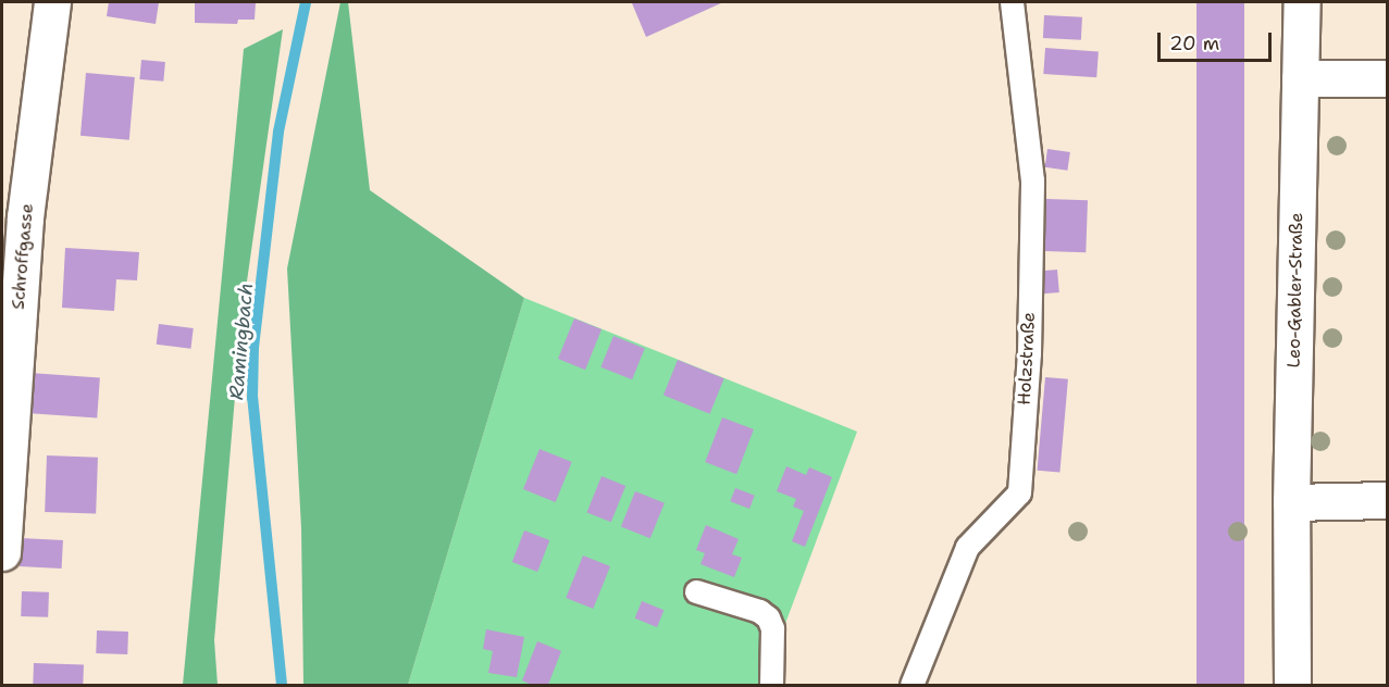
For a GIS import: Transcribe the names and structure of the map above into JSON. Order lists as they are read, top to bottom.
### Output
{
  "streets": {
    "street": ["Schroffgasse", "Leo-Gabler-Straße"],
    "lane": ["Holzstraße"]
  },
  "water": ["Ramingbach"],
  "scale_bar": "20 m"
}
